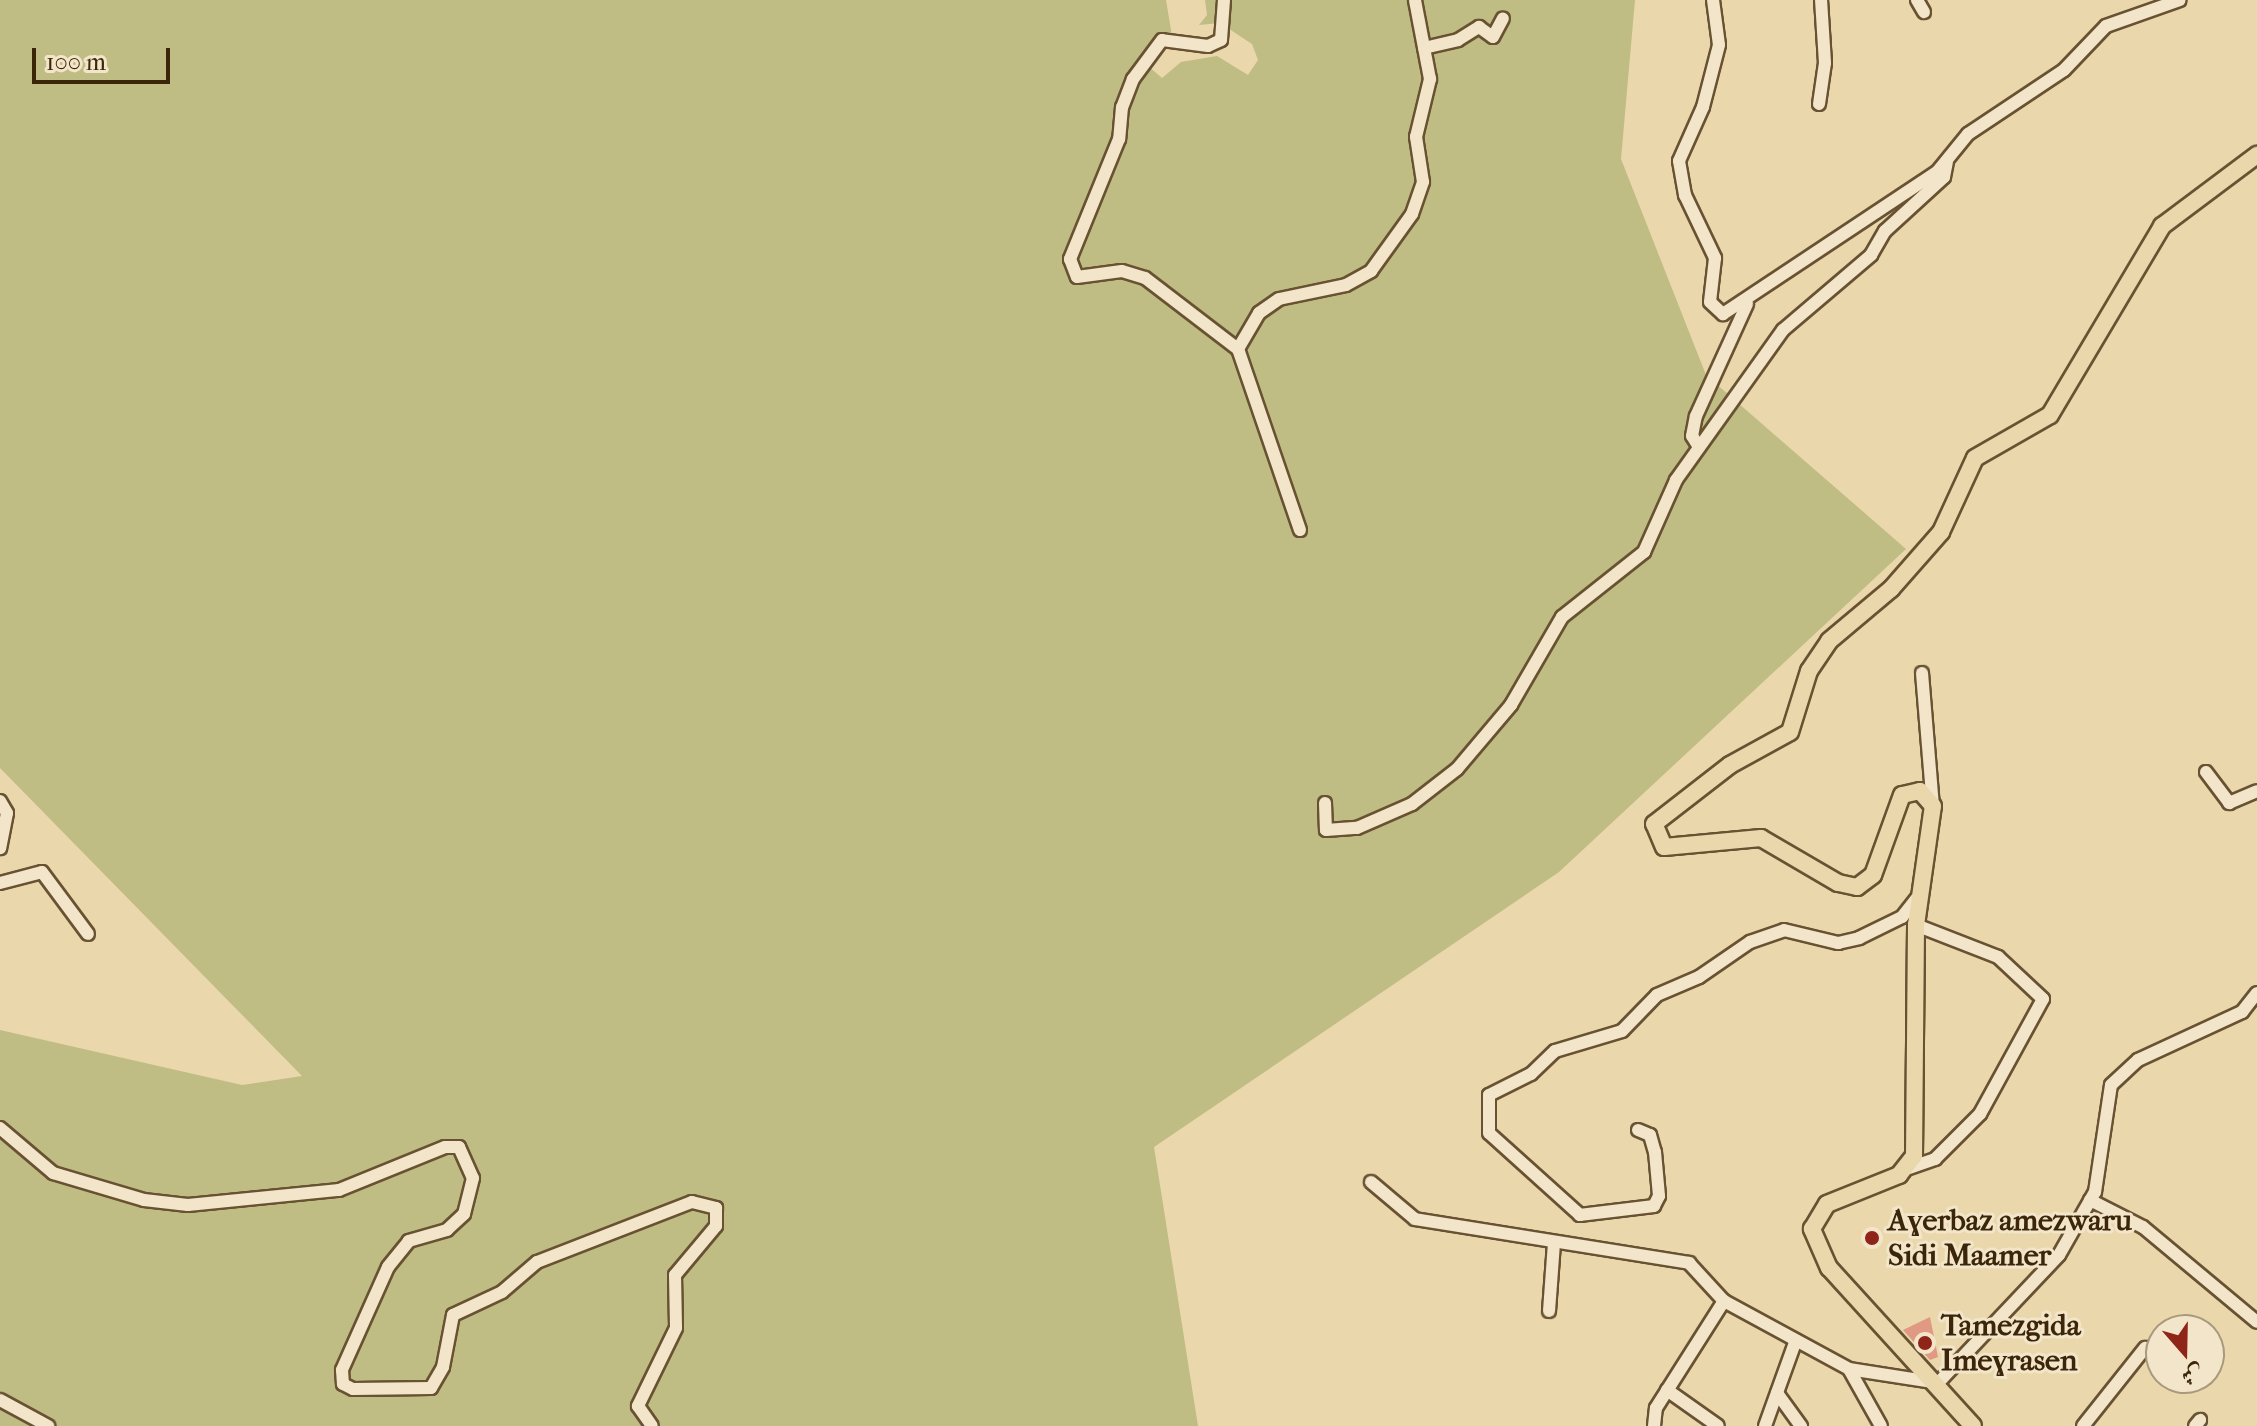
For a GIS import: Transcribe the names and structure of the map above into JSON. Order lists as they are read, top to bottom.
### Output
{
  "places": ["Aɣerbaz amezwaru Sidi Maamer", "Tamezgida Imeɣrasen"],
  "scale_bar": "100 m",
  "north": "bottom"
}
